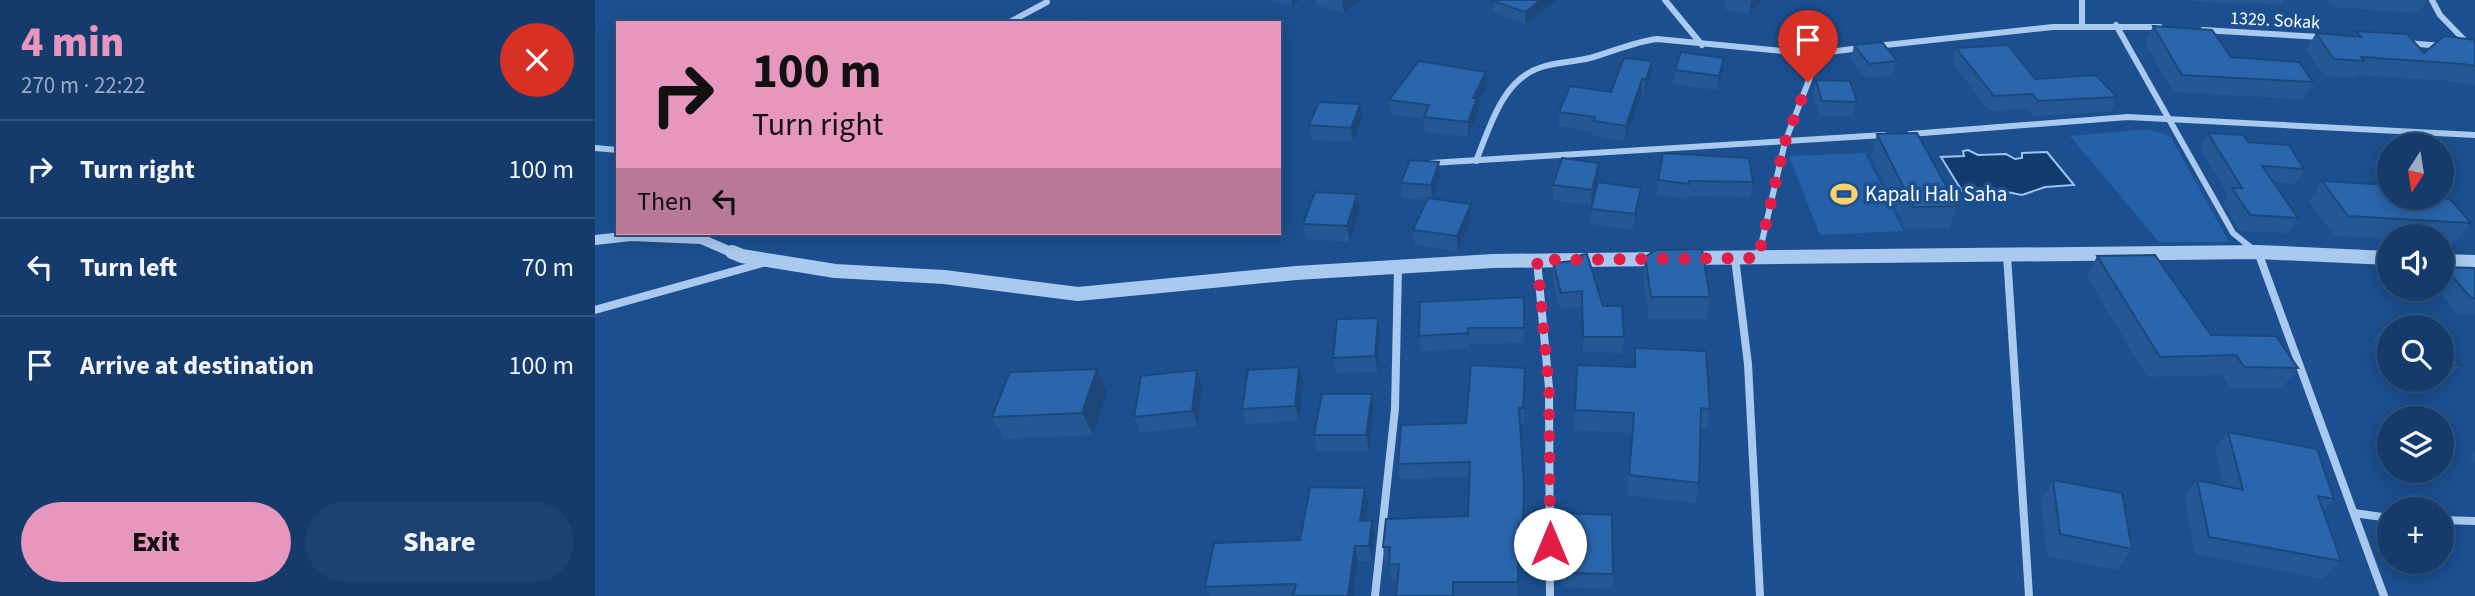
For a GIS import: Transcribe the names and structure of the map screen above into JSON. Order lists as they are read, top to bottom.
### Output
{
  "streets": {
    "street": ["1329. Sokak"]
  },
  "places": {
    "sports": ["Kapalı Halı Saha"]
  },
  "north": "bottom",
  "page": {
    "heading": ["4 min", "270 m · 22:22"],
    "turn": ["100 m", "Turn right"],
    "list": [
      {
        "name": "Turn right",
        "value": "100 m"
      },
      {
        "name": "Turn left",
        "value": "70 m"
      },
      {
        "name": "Arrive at destination",
        "value": "100 m"
      }
    ],
    "map_buttons": "+",
    "then": "Then",
    "buttons": ["Exit", "Share"]
  }
}
